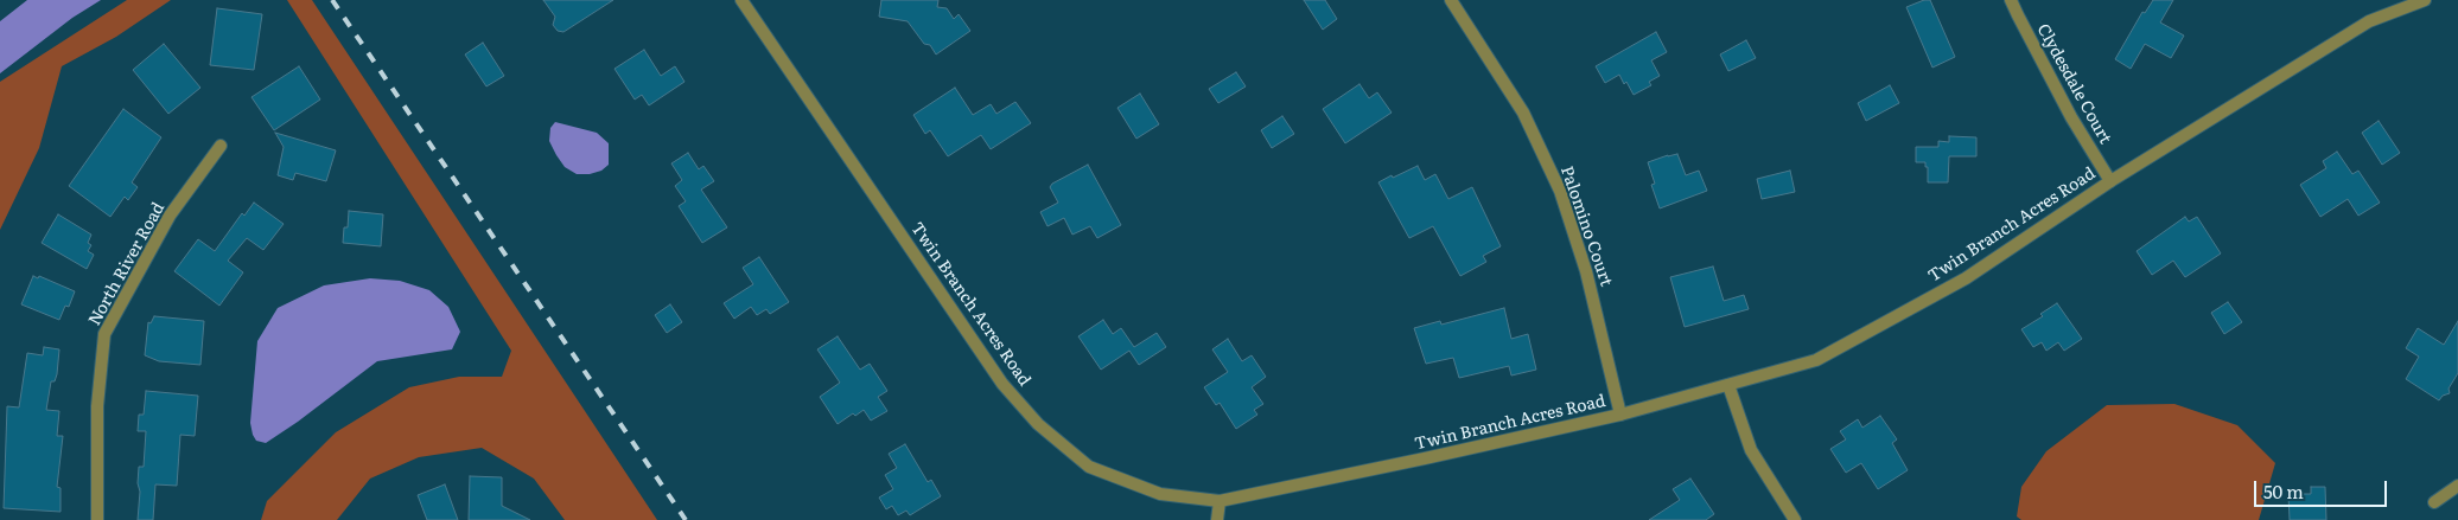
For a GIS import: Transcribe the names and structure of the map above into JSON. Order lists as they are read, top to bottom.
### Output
{
  "streets": {
    "street": [
      "Clydesdale Court",
      "Twin Branch Acres Road",
      "Palomino Court",
      "North River Road"
    ]
  },
  "crossings": [
    ["Clydesdale Court", "Twin Branch Acres Road"],
    ["Twin Branch Acres Road", "Palomino Court"]
  ],
  "scale_bar": "50 m"
}
